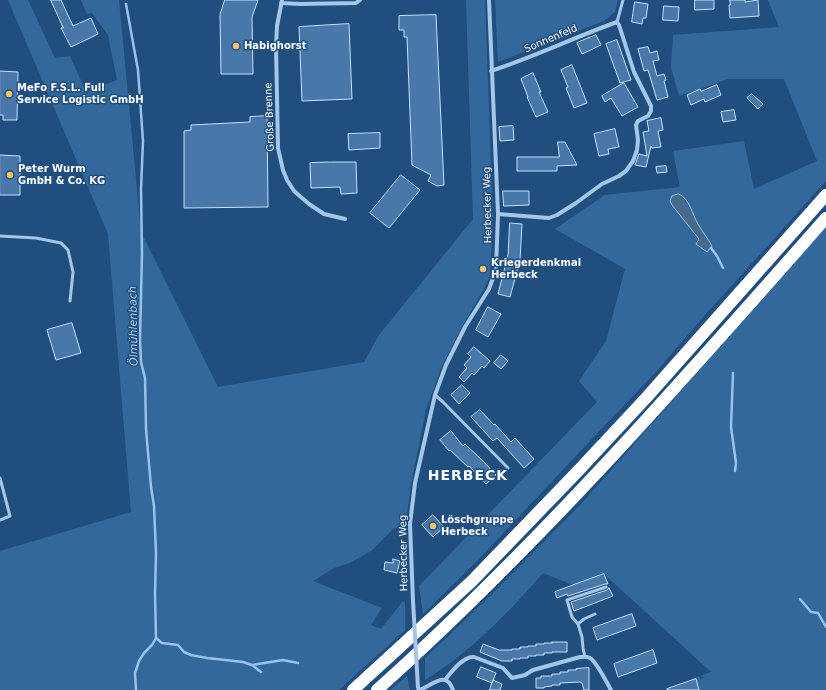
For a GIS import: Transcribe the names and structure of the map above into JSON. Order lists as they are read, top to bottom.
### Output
{
  "streets": {
    "street": ["Sonnenfeld", "Große Brenne", "Herbecker Weg"]
  },
  "crossings": [
    ["Sonnenfeld", "Herbecker Weg"]
  ],
  "districts": ["HERBECK"],
  "water": ["Ölmühlenbach"],
  "places": [
    "Habighorst",
    "MeFo F.S.L. Full Service Logistic GmbH",
    "Peter Wurm GmbH & Co. KG",
    "Kriegerdenkmal Herbeck",
    "Löschgruppe Herbeck"
  ]
}
